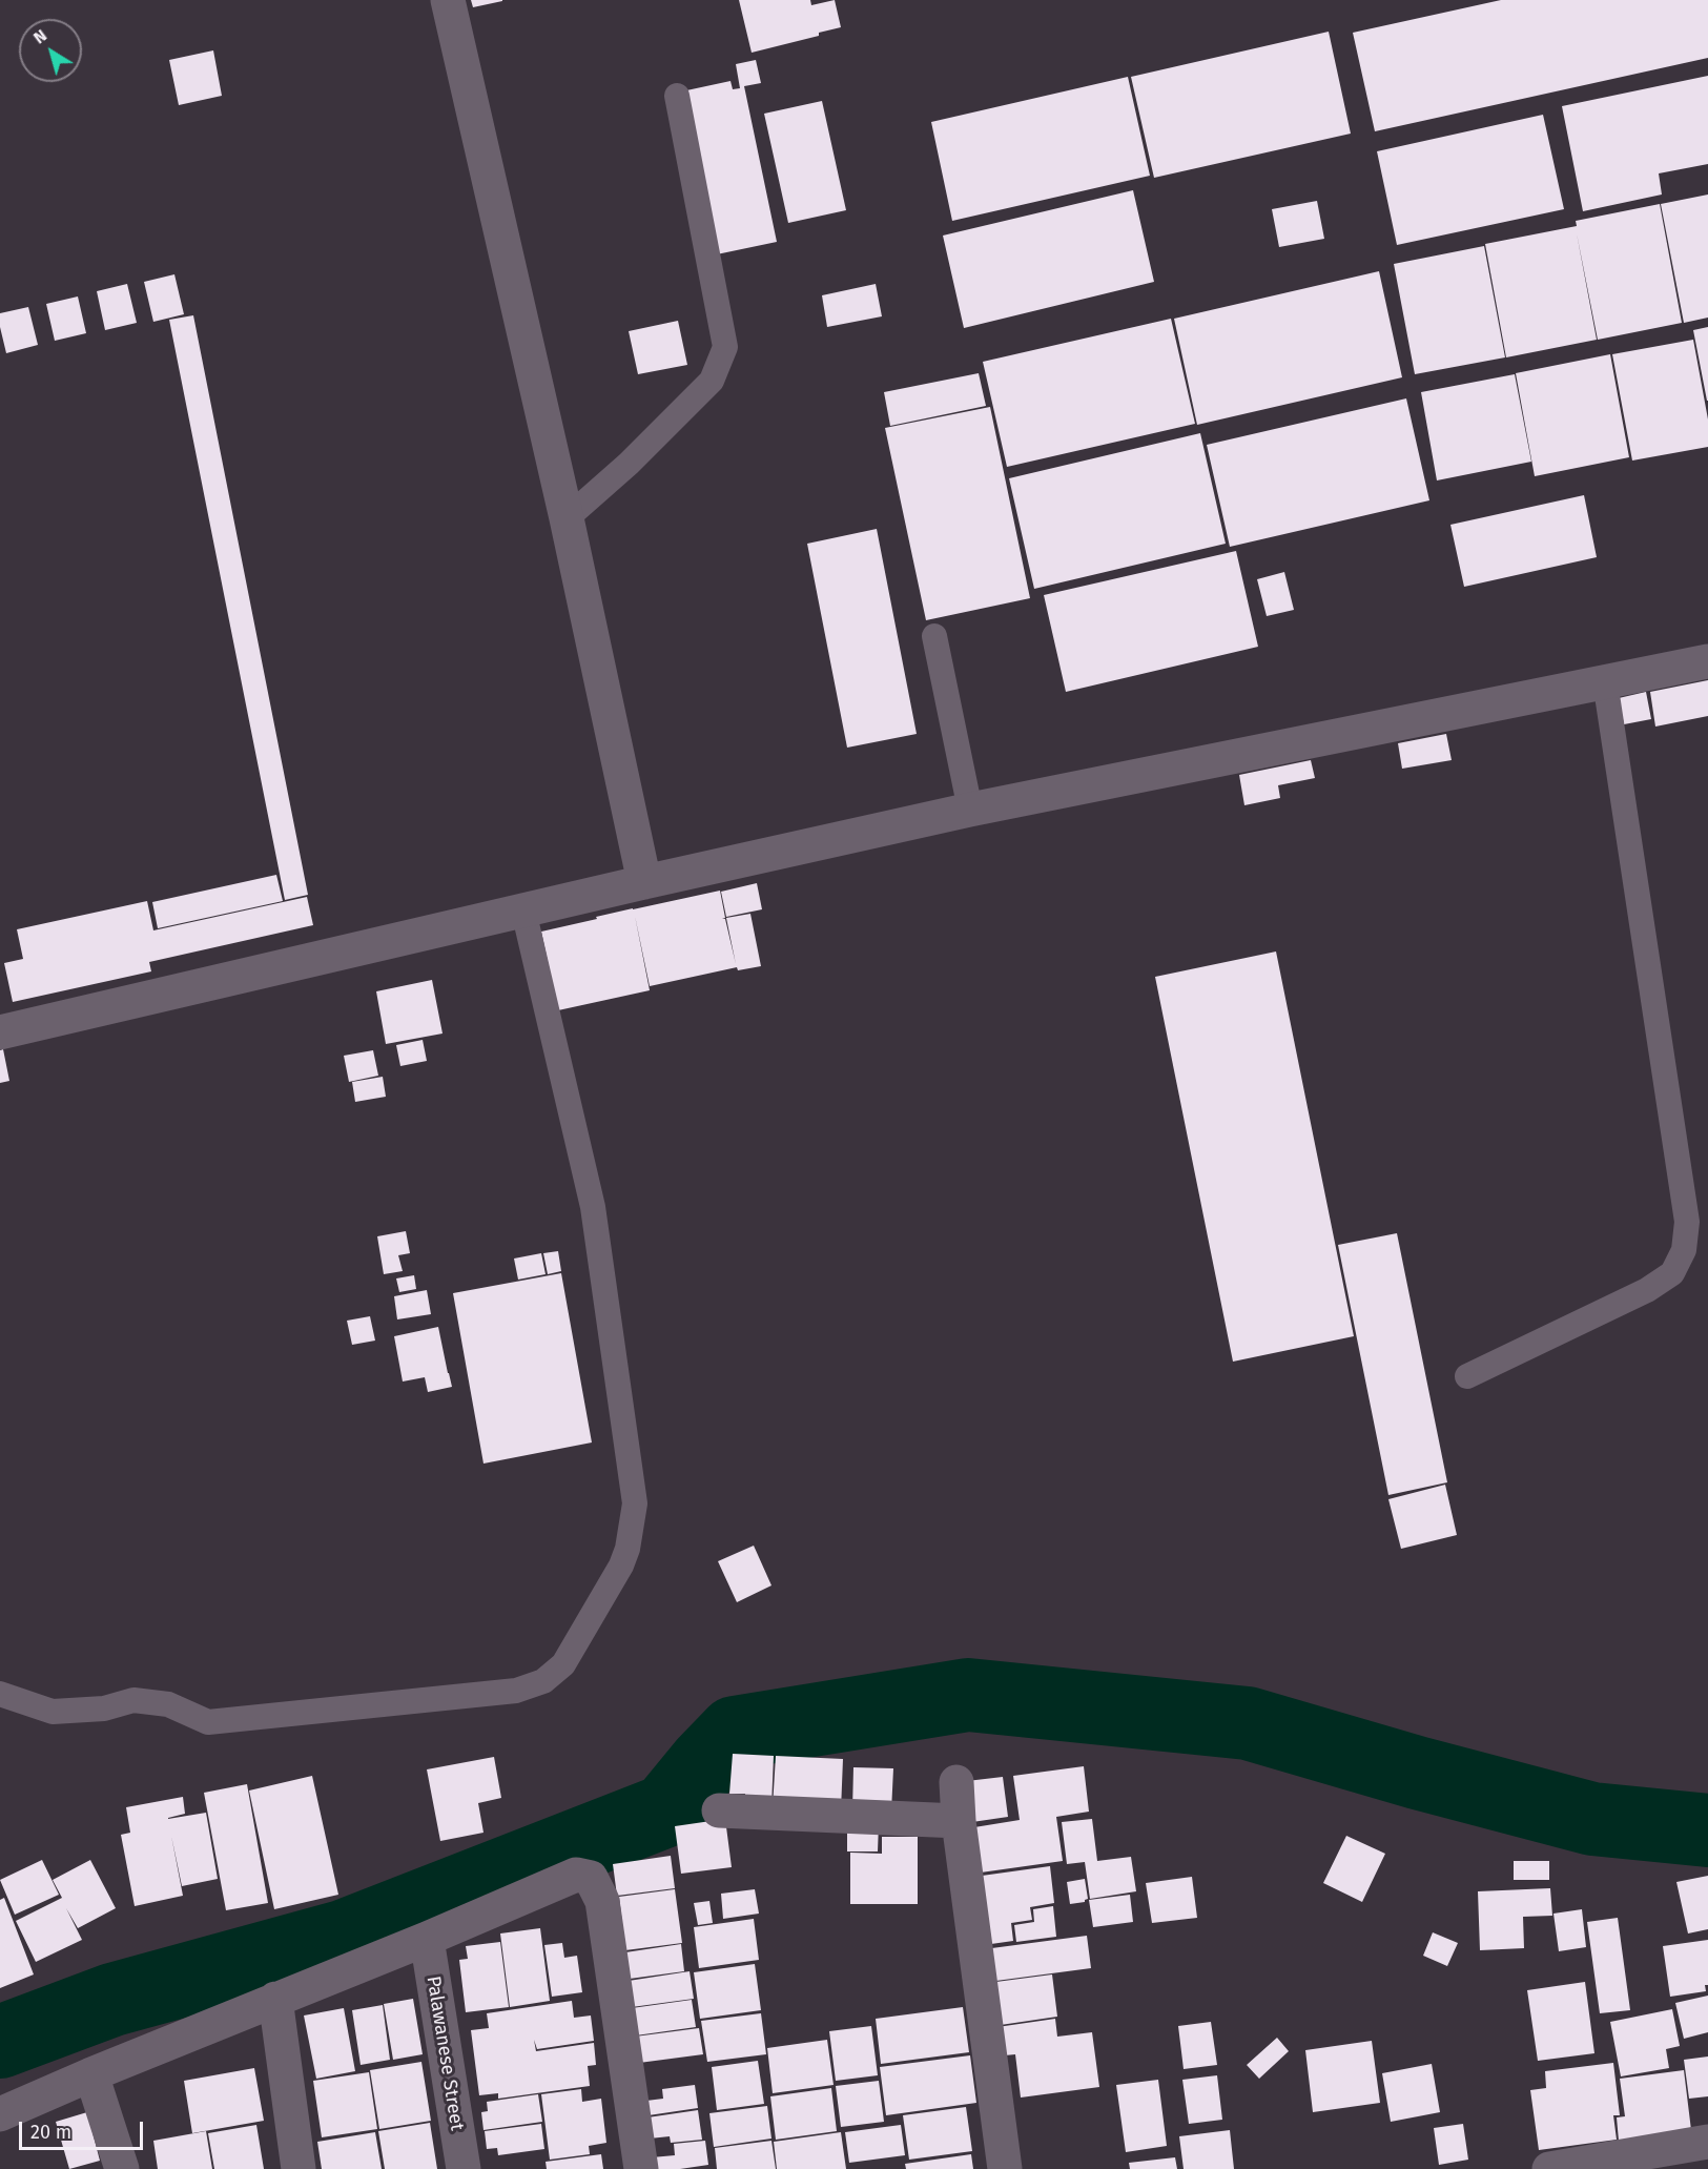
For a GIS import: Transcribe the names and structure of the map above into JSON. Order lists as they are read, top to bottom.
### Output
{
  "streets": {
    "street": ["Palawanese Street"]
  },
  "scale_bar": "20 m",
  "north": "top left"
}
